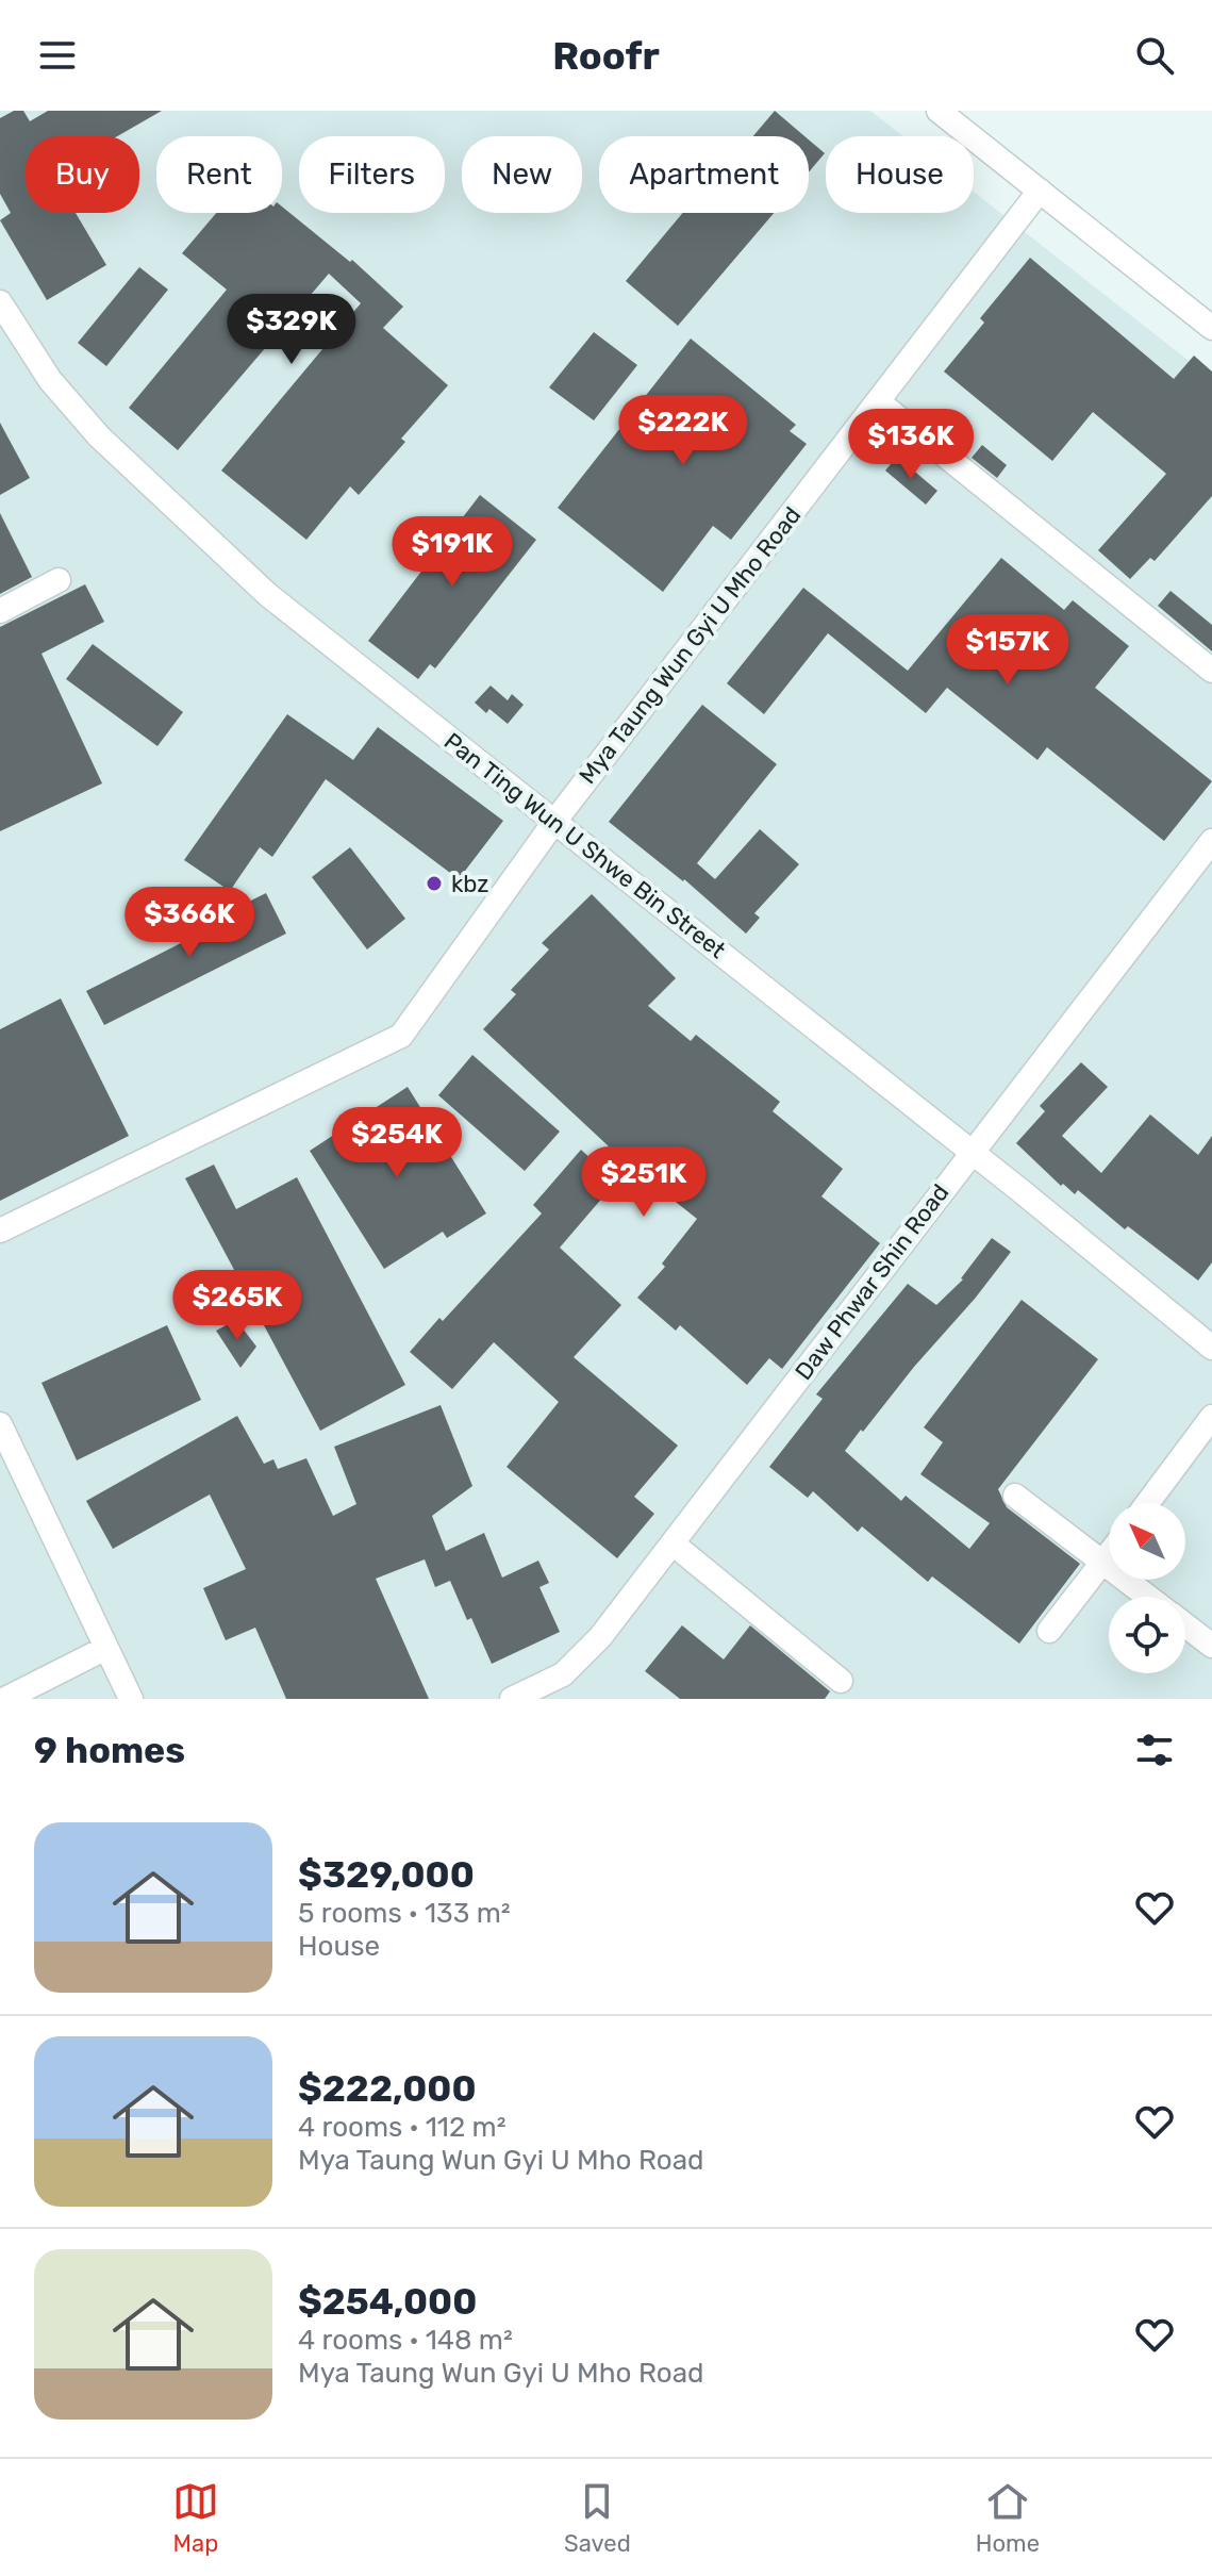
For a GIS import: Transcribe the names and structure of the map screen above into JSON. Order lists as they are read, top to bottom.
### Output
{
  "streets": {
    "street": ["Mya Taung Wun Gyi U Mho Road", "Pan Ting Wun U Shwe Bin Street", "Daw Phwar Shin Road"]
  },
  "crossings": [
    ["Mya Taung Wun Gyi U Mho Road", "Pan Ting Wun U Shwe Bin Street"],
    ["Pan Ting Wun U Shwe Bin Street", "Daw Phwar Shin Road"]
  ],
  "places": ["kbz"],
  "north": "top left",
  "page": {
    "header": "Roofr",
    "chip": [
      "Buy",
      "Rent",
      "Filters",
      "New",
      "Apartment",
      "House"
    ],
    "price": [
      "$329K",
      "$222K",
      "$136K",
      "$191K",
      "$157K",
      "$366K",
      "$254K",
      "$251K",
      "$265K"
    ],
    "heading": "9 homes",
    "list": [
      {
        "name": "$329,000",
        "note": "5 rooms · 133 m² · House"
      },
      {
        "name": "$222,000",
        "note": "4 rooms · 112 m² · Mya Taung Wun Gyi U Mho Road"
      },
      {
        "name": "$254,000",
        "note": "4 rooms · 148 m² · Mya Taung Wun Gyi U Mho Road"
      }
    ],
    "tabs": ["Map", "Saved", "Home"]
  }
}
